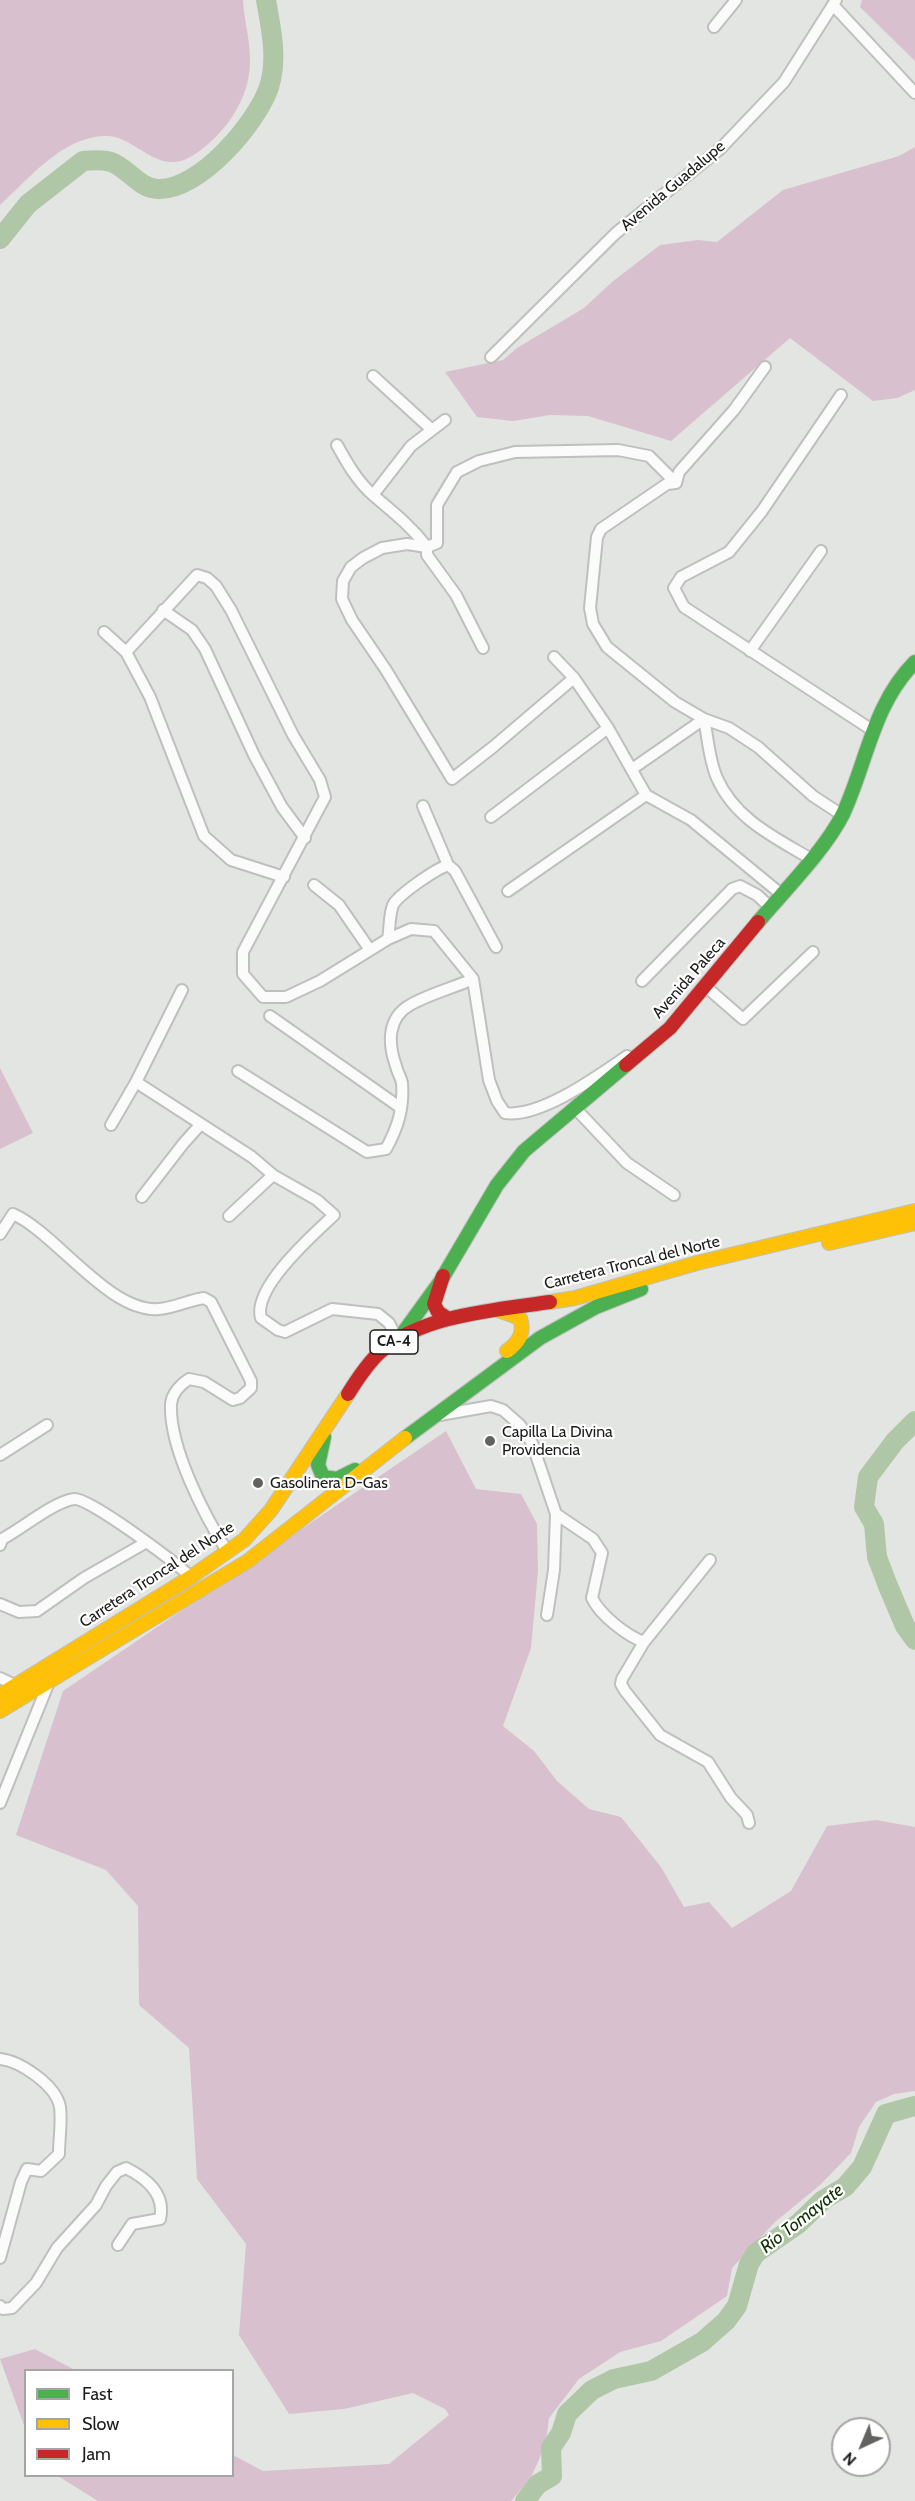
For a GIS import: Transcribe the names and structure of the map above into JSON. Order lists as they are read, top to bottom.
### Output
{
  "streets": {
    "main road": ["Avenida Paleca", "Carretera Troncal del Norte", "CA-4"],
    "street": ["Avenida Guadalupe"]
  },
  "crossings": [
    ["Avenida Paleca", "Carretera Troncal del Norte"]
  ],
  "water": ["Río Tomayate"],
  "places": ["Capilla La Divina Providencia", "Gasolinera D-Gas"],
  "legend": ["Fast", "Slow", "Jam"],
  "north": "bottom left"
}
